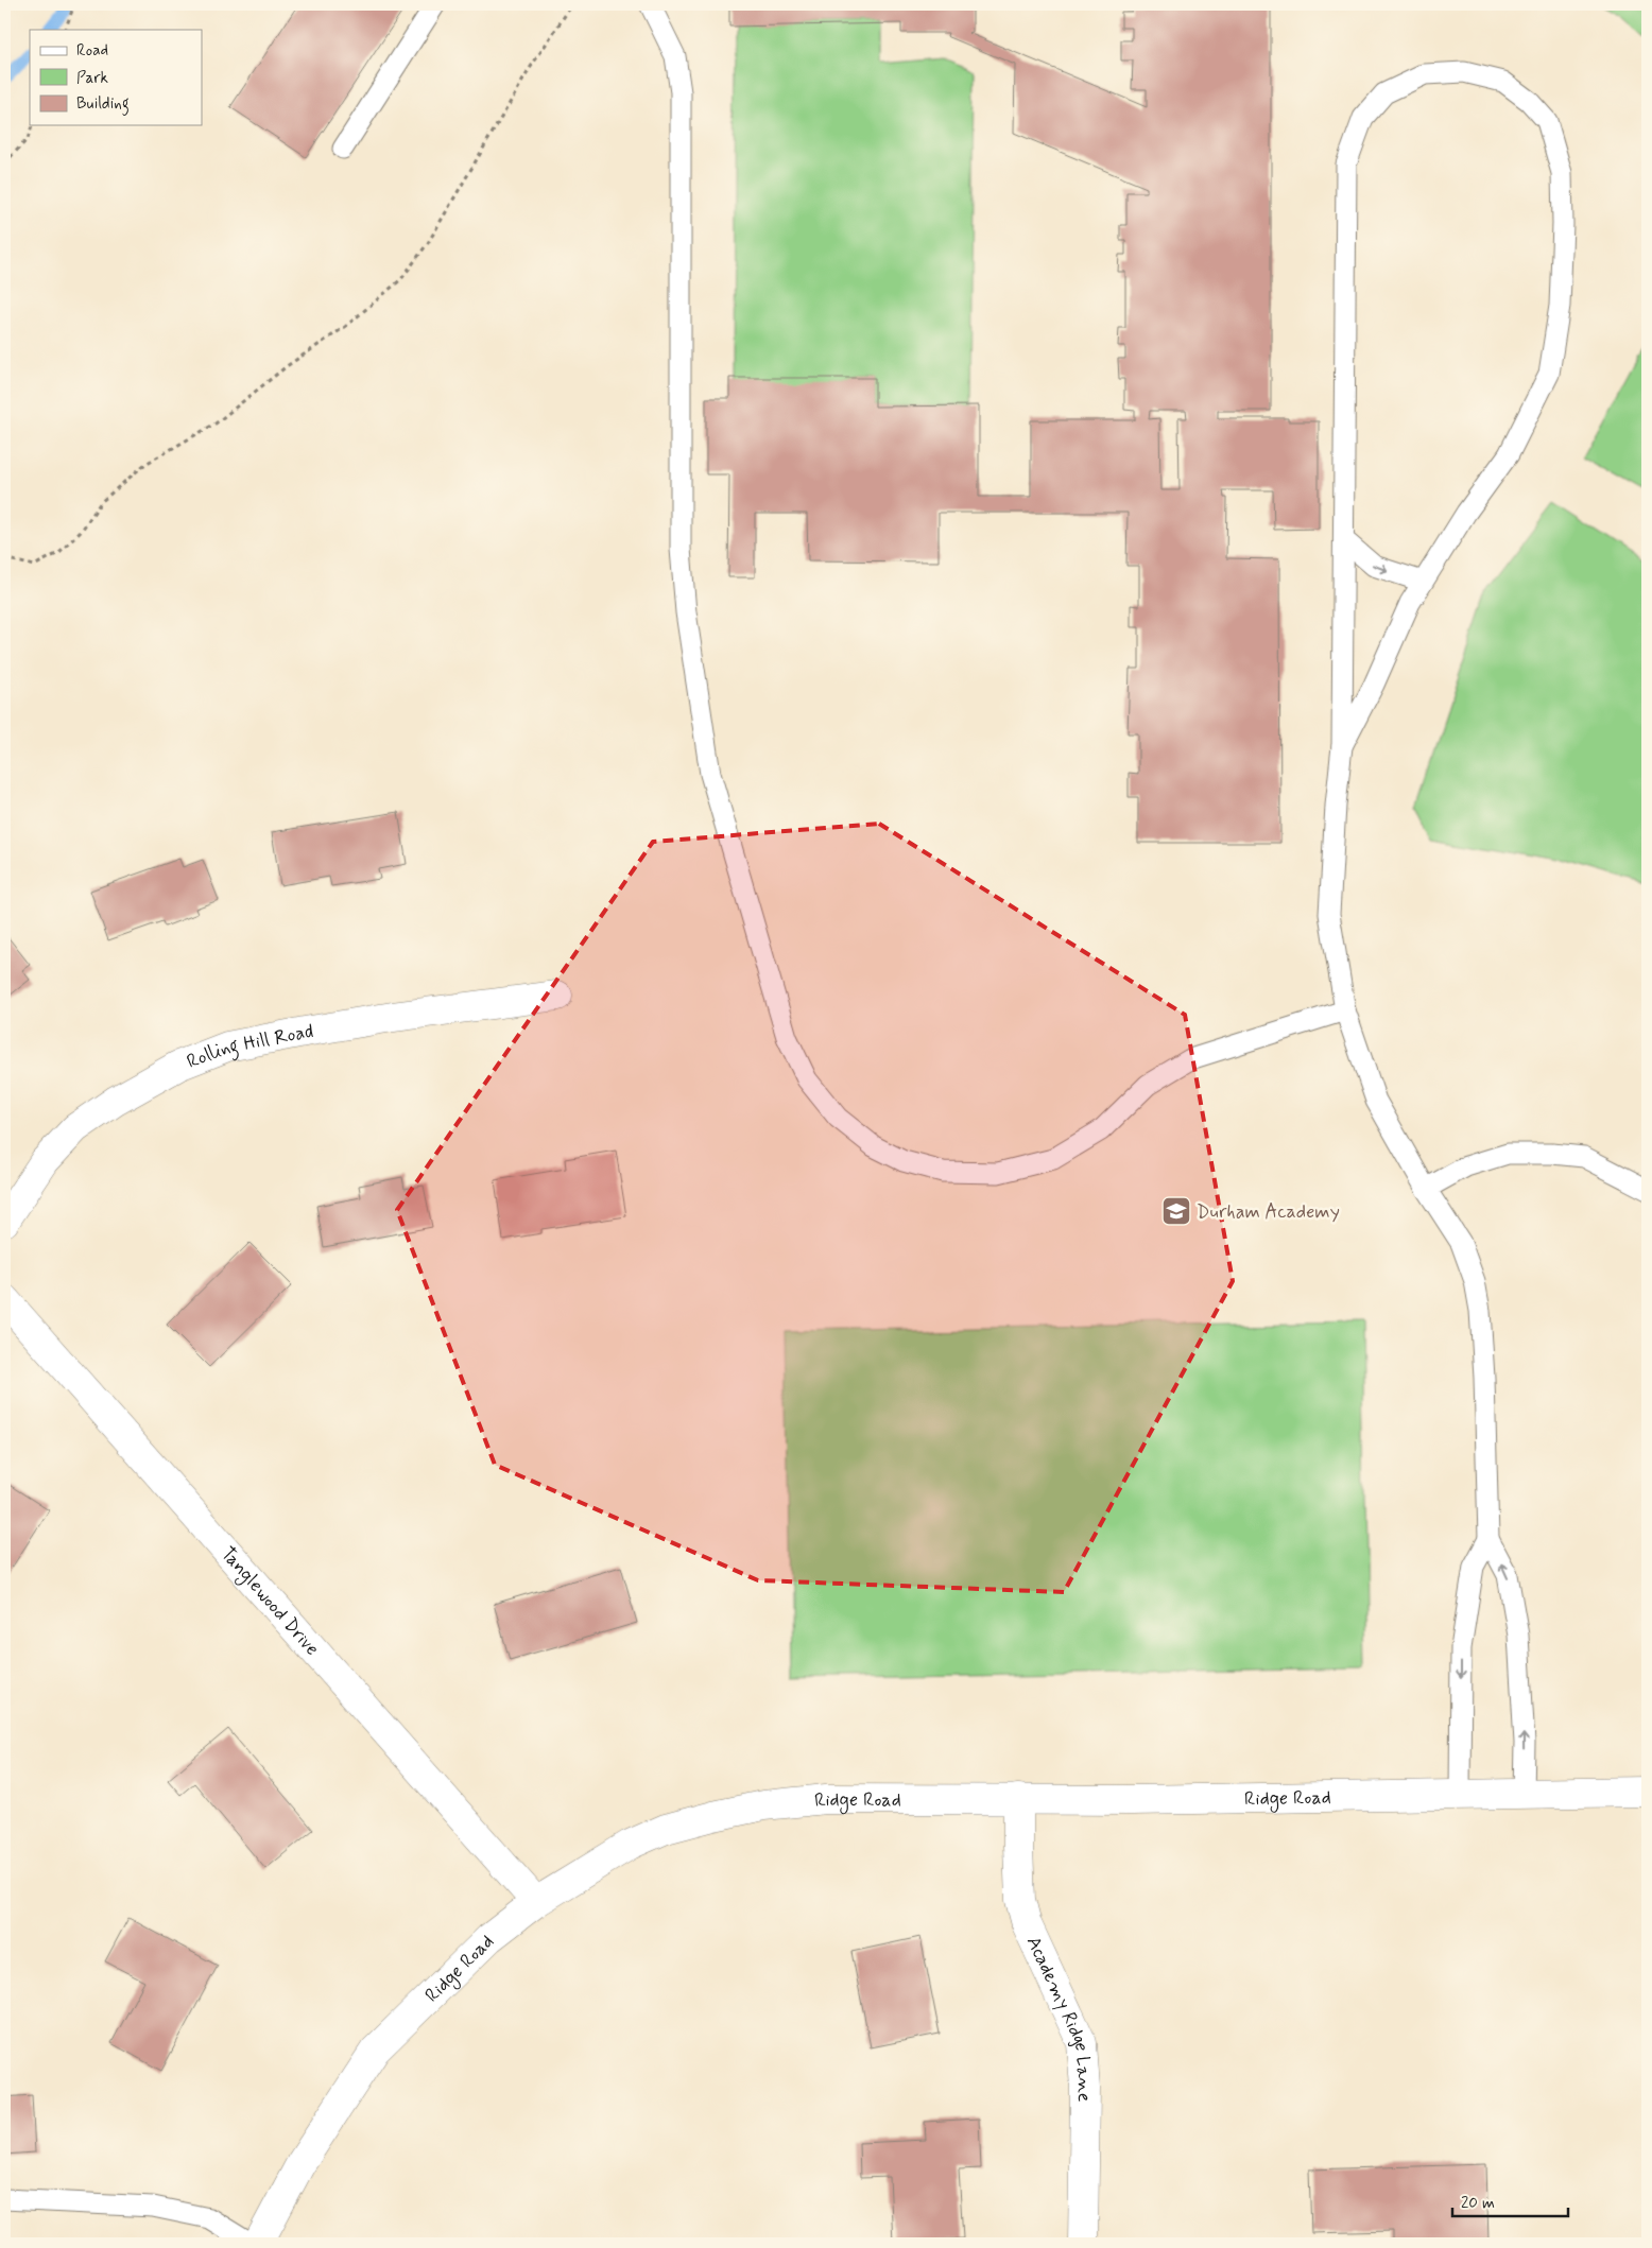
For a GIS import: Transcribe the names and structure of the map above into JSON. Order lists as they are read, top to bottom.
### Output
{
  "streets": {
    "street": [
      "Rolling Hill Road",
      "Tanglewood Drive",
      "Ridge Road",
      "Academy Ridge Lane"
    ]
  },
  "crossings": [
    ["Tanglewood Drive", "Ridge Road"],
    ["Ridge Road", "Academy Ridge Lane"]
  ],
  "places": {
    "school or university": ["Durham Academy"]
  },
  "legend": ["Road", "Park", "Building"],
  "scale_bar": "20 m"
}
